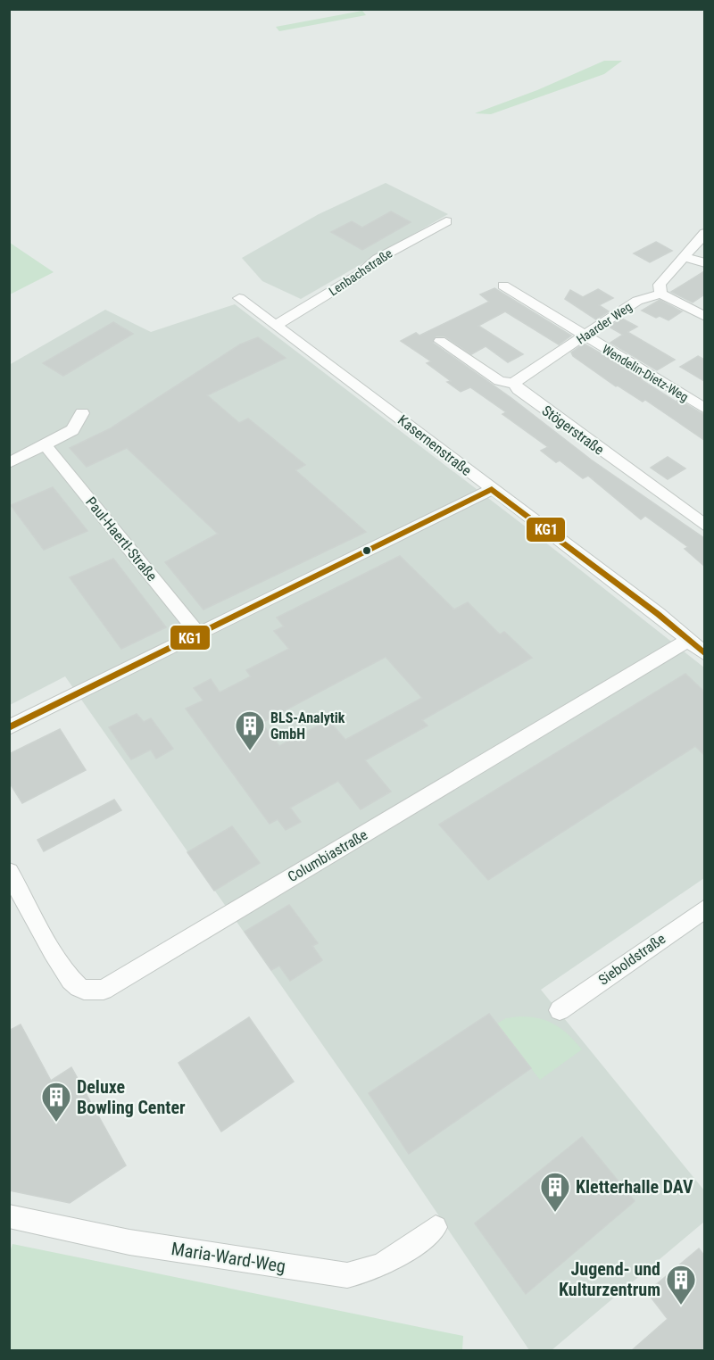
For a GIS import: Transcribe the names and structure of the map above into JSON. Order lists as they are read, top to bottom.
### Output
{
  "streets": {
    "street": [
      "Lenbachstraße",
      "Haarder Weg",
      "Wendelin-Dietz-Weg",
      "Stögerstraße",
      "Kasernenstraße",
      "Paul-Haertl-Straße",
      "Columbiastraße",
      "Sieboldstraße",
      "Maria-Ward-Weg"
    ]
  },
  "crossings": [
    ["Lenbachstraße", "Kasernenstraße"],
    ["Haarder Weg", "Wendelin-Dietz-Weg"],
    ["Haarder Weg", "Stögerstraße"],
    ["Kasernenstraße", "Columbiastraße"]
  ],
  "places": {
    "building": [
      "BLS-Analytik GmbH",
      "Deluxe Bowling Center",
      "Kletterhalle DAV",
      "Jugend- und Kulturzentrum"
    ]
  },
  "lines": ["transit line KG1"]
}
